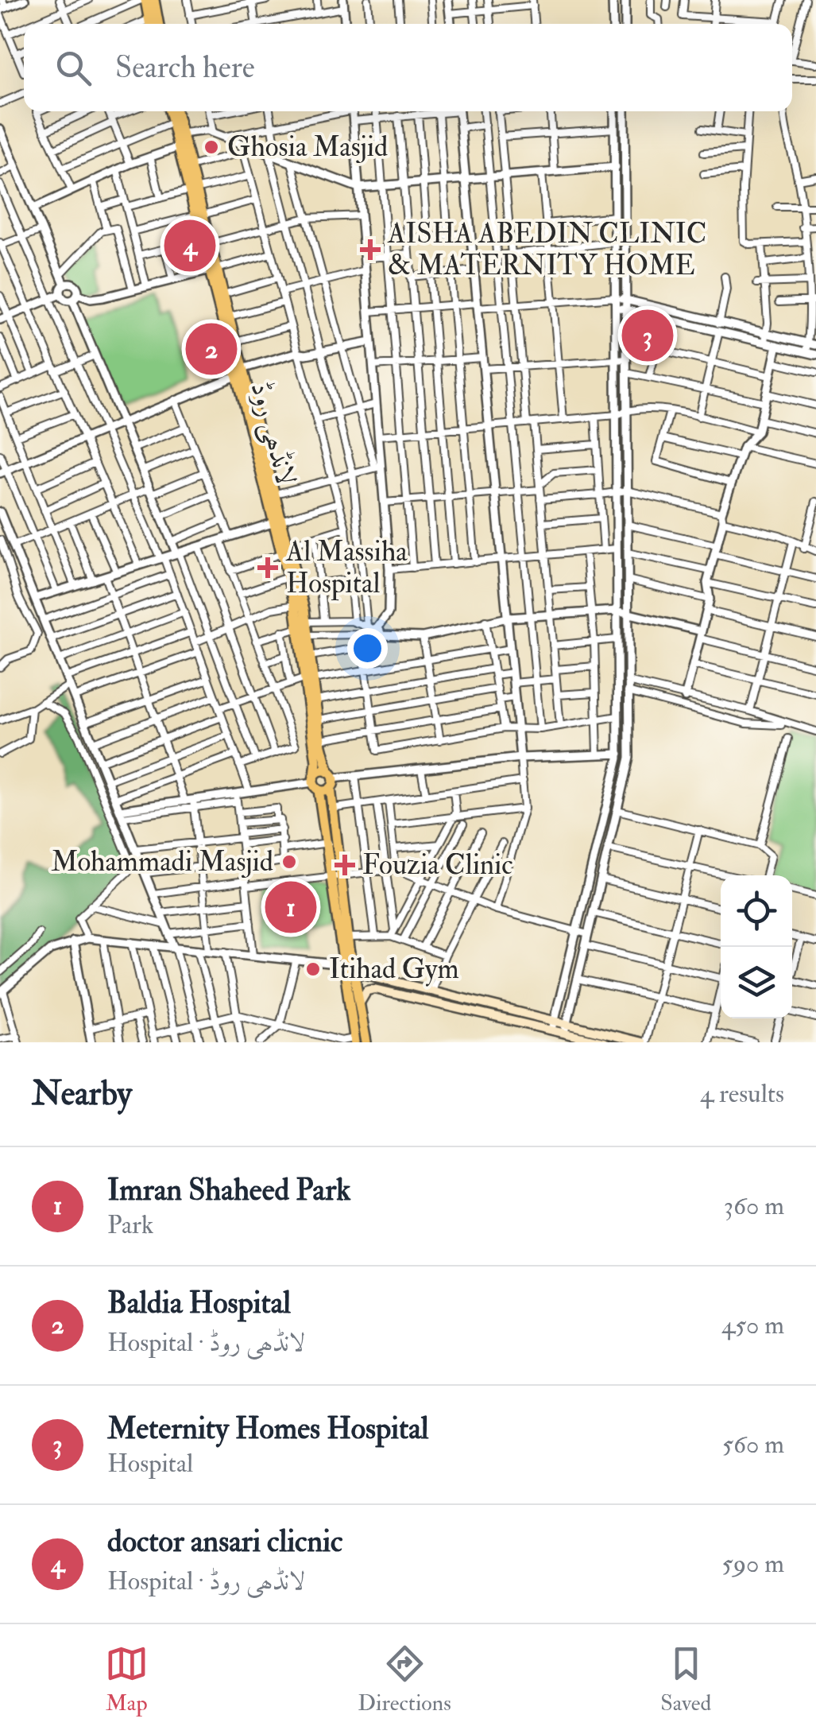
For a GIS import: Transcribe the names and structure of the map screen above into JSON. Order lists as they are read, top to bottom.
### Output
{
  "streets": {
    "main road": ["لانڈھی روڈ"]
  },
  "places": {
    "other": ["Ghosia Masjid", "Mohammadi Masjid", "Itihad Gym"],
    "health": ["AISHA ABEDIN CLINIC & MATERNITY HOME", "Al Massiha Hospital", "Fouzia Clinic"]
  },
  "page": {
    "search": "Search here",
    "pins": [
      "4",
      "3",
      "2",
      "1"
    ],
    "heading": ["Nearby", "4 results"],
    "list": [
      {
        "mark": "1",
        "name": "Imran Shaheed Park",
        "note": "Park",
        "value": "360 m"
      },
      {
        "mark": "2",
        "name": "Baldia Hospital",
        "note": "Hospital · لانڈھی روڈ",
        "value": "450 m"
      },
      {
        "mark": "3",
        "name": "Meternity Homes Hospital",
        "note": "Hospital",
        "value": "560 m"
      },
      {
        "mark": "4",
        "name": "doctor ansari clicnic",
        "note": "Hospital · لانڈھی روڈ",
        "value": "590 m"
      }
    ],
    "nav": ["Map", "Directions", "Saved"]
  }
}
